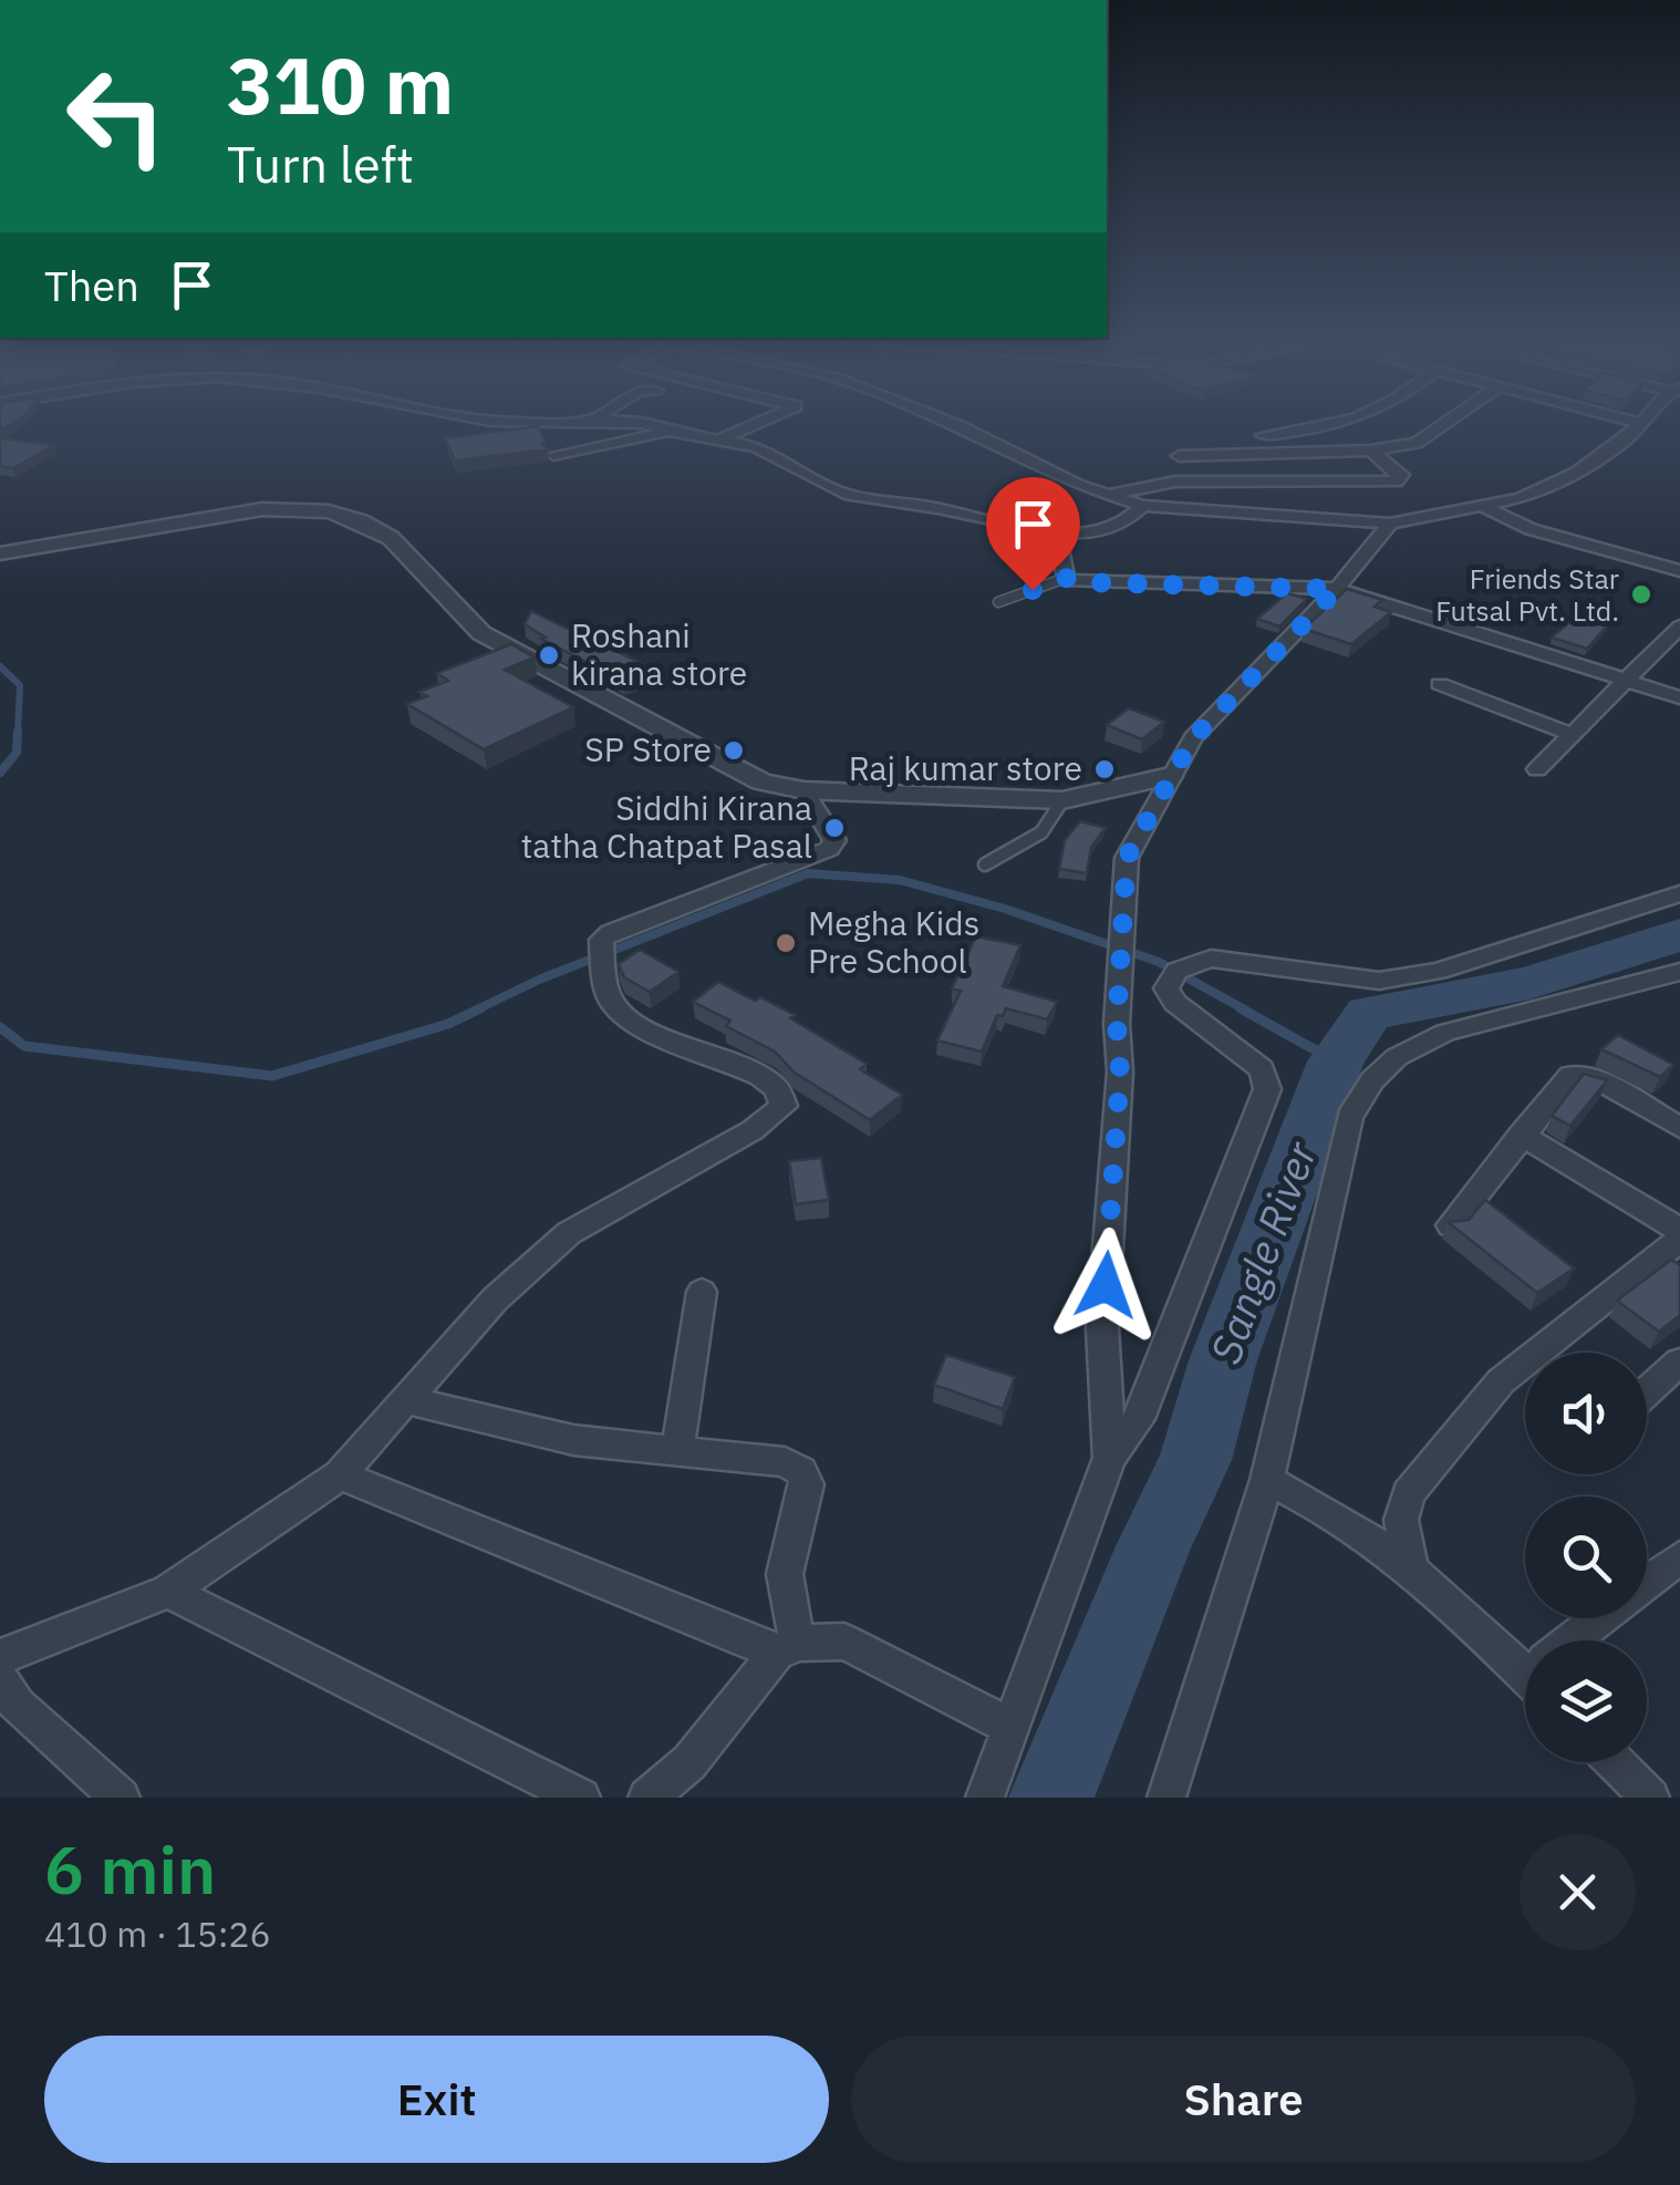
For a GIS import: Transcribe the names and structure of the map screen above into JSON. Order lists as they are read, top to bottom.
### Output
{
  "water": ["Sangle River"],
  "places": [
    "Friends Star Futsal Pvt. Ltd.",
    "Roshani kirana store",
    "SP Store",
    "Raj kumar store",
    "Siddhi Kirana tatha Chatpat Pasal",
    "Megha Kids Pre School"
  ],
  "page": {
    "turn": ["310 m", "Turn left"],
    "then": "Then",
    "heading": ["6 min", "410 m · 15:26"],
    "buttons": ["Exit", "Share"]
  }
}
